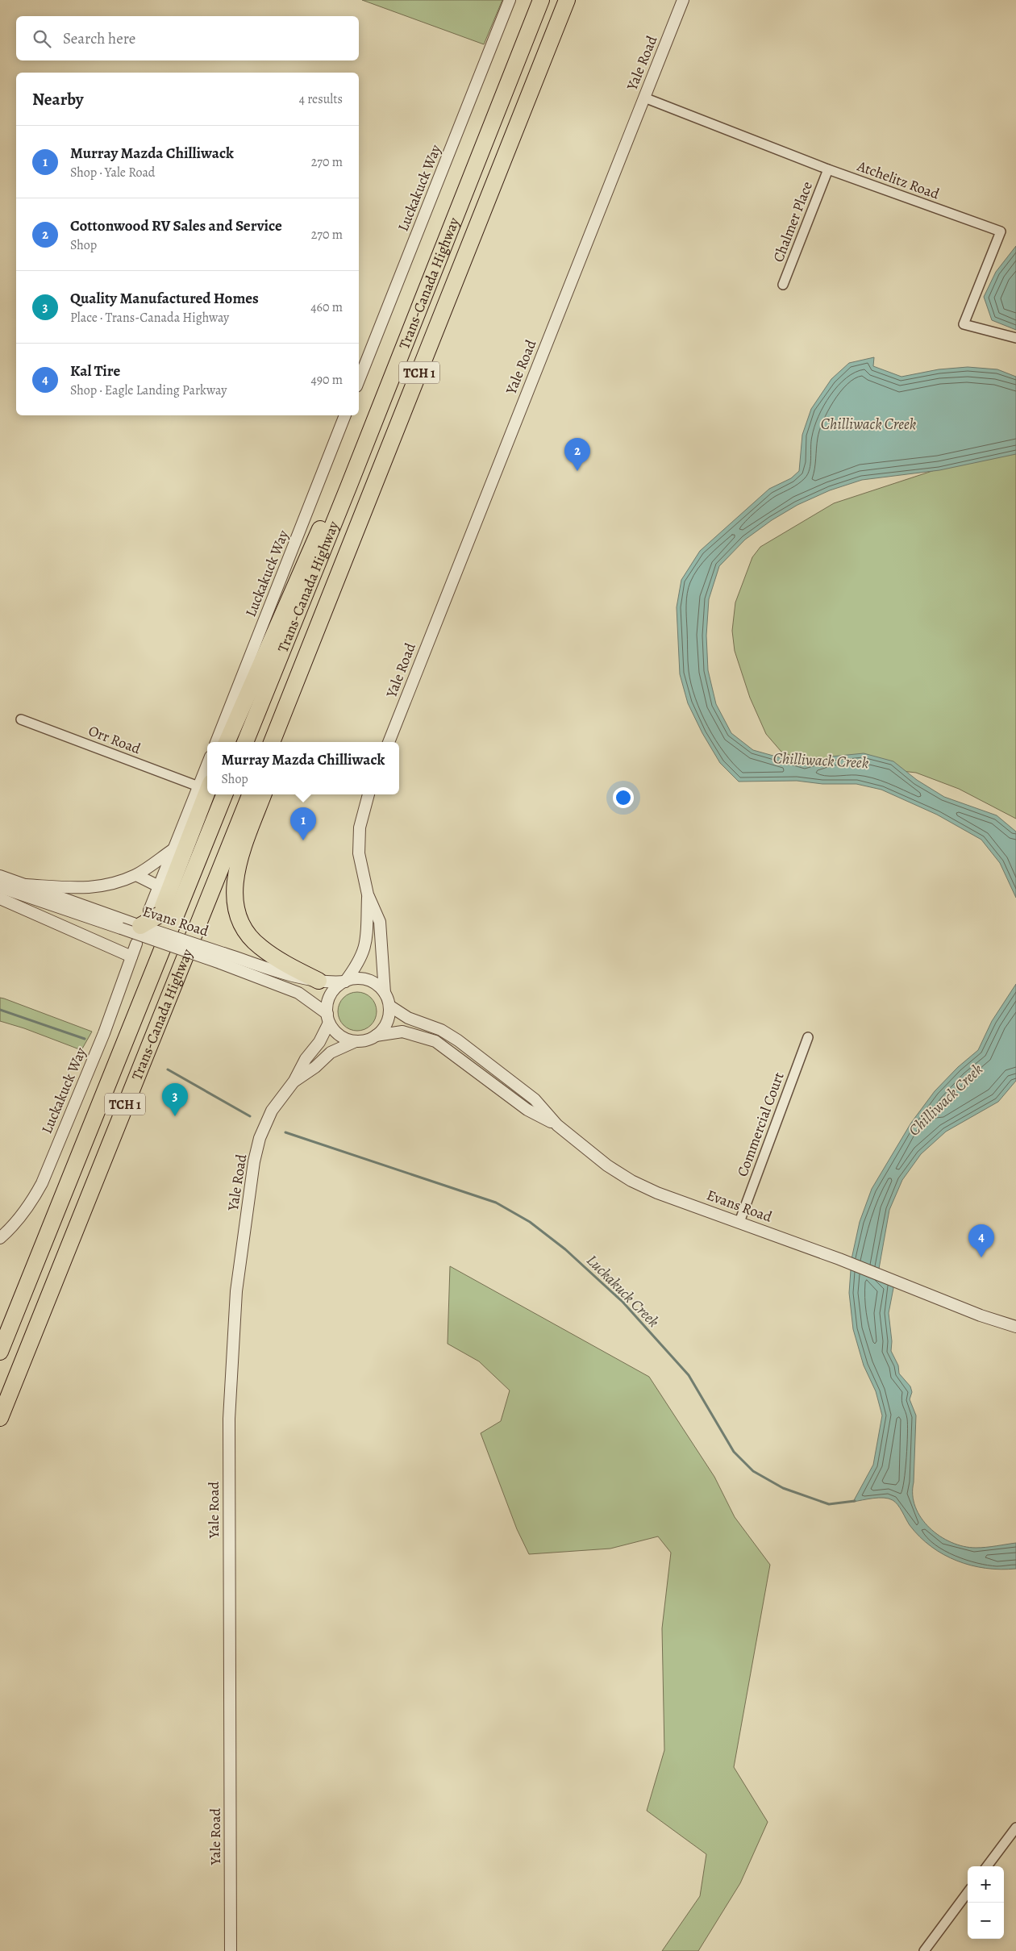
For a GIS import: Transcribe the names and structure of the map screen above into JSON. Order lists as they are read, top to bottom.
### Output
{
  "streets": {
    "highway": ["Trans-Canada Highway", "TCH 1"],
    "street": [
      "Yale Road",
      "Atchelitz Road",
      "Luckakuck Way",
      "Chalmer Place",
      "Orr Road",
      "Evans Road",
      "Commercial Court"
    ]
  },
  "crossings": [
    ["Yale Road", "Atchelitz Road"],
    ["Yale Road", "Evans Road"],
    ["Atchelitz Road", "Chalmer Place"],
    ["Evans Road", "Commercial Court"]
  ],
  "water": ["Chilliwack Creek", "Luckakuck Creek"],
  "page": {
    "search": "Search here",
    "heading": ["Nearby", "4 results"],
    "list": [
      {
        "mark": "1",
        "name": "Murray Mazda Chilliwack",
        "note": "Shop · Yale Road",
        "value": "270 m"
      },
      {
        "mark": "2",
        "name": "Cottonwood RV Sales and Service",
        "note": "Shop",
        "value": "270 m"
      },
      {
        "mark": "3",
        "name": "Quality Manufactured Homes",
        "note": "Place · Trans-Canada Highway",
        "value": "460 m"
      },
      {
        "mark": "4",
        "name": "Kal Tire",
        "note": "Shop · Eagle Landing Parkway",
        "value": "490 m"
      }
    ],
    "pins": [
      "2",
      "1",
      "3",
      "4"
    ],
    "popup": ["Murray Mazda Chilliwack", "Shop"],
    "map_buttons": ["+", "−"]
  }
}
